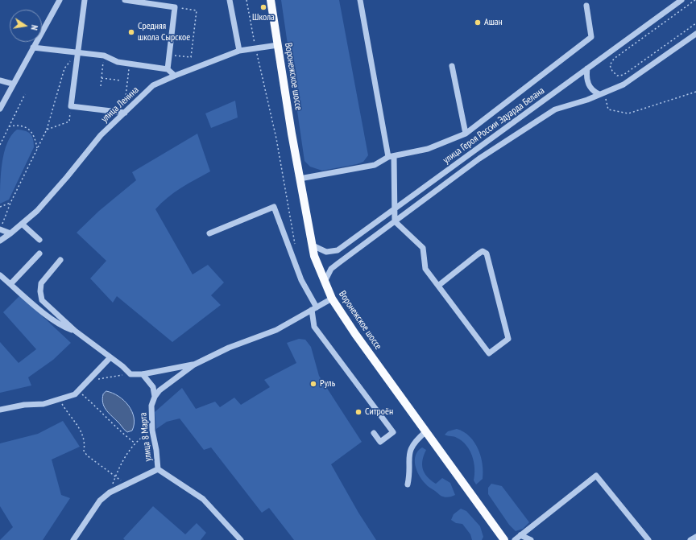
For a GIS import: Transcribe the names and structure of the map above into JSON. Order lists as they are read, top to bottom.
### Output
{
  "streets": {
    "main road": ["Воронежское шоссе"],
    "street": ["улица Ленина", "улица Героя России Эдуарда Белана", "улица 8 Марта"]
  },
  "crossings": [
    ["Воронежское шоссе", "улица Ленина"],
    ["Воронежское шоссе", "улица Героя России Эдуарда Белана"]
  ],
  "places": [
    "Школа",
    "Ашан",
    "Средняя школа Сырское",
    "Руль",
    "Ситроён"
  ],
  "north": "right"
}
